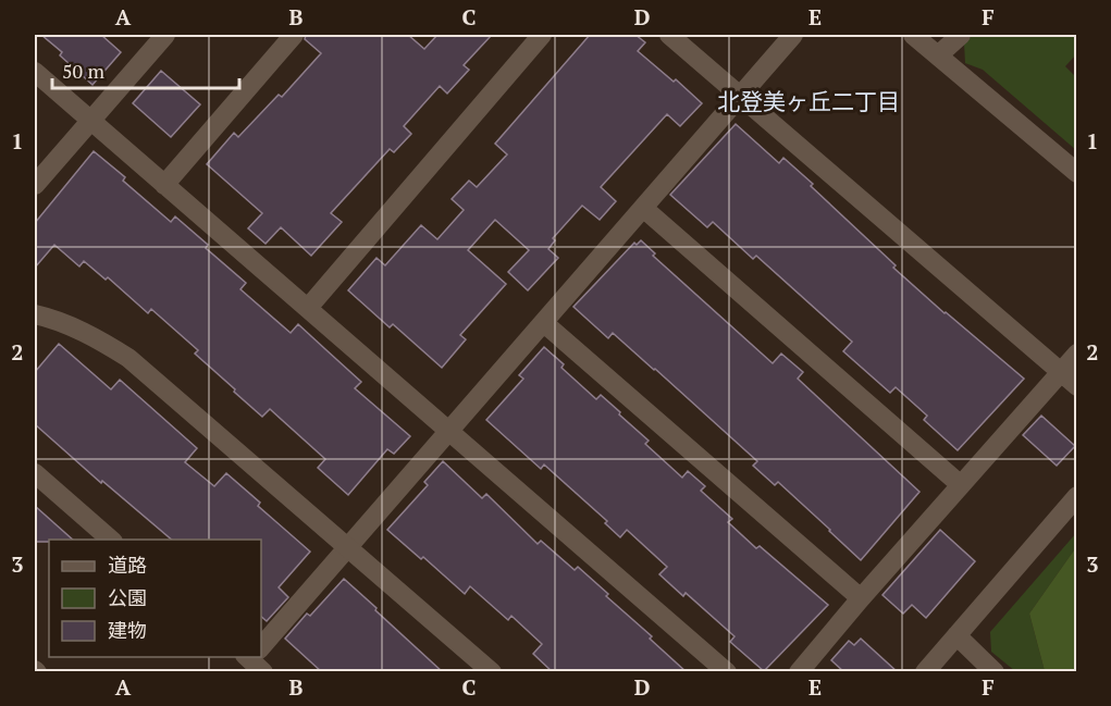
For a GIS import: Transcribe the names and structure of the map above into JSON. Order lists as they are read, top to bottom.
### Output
{
  "districts": ["北登美ヶ丘二丁目"],
  "legend": ["道路", "公園", "建物"],
  "scale_bar": "50 m",
  "grid": {
    "columns": [
      "A",
      "B",
      "C",
      "D",
      "E",
      "F"
    ],
    "rows": ["1", "2", "3"]
  }
}
